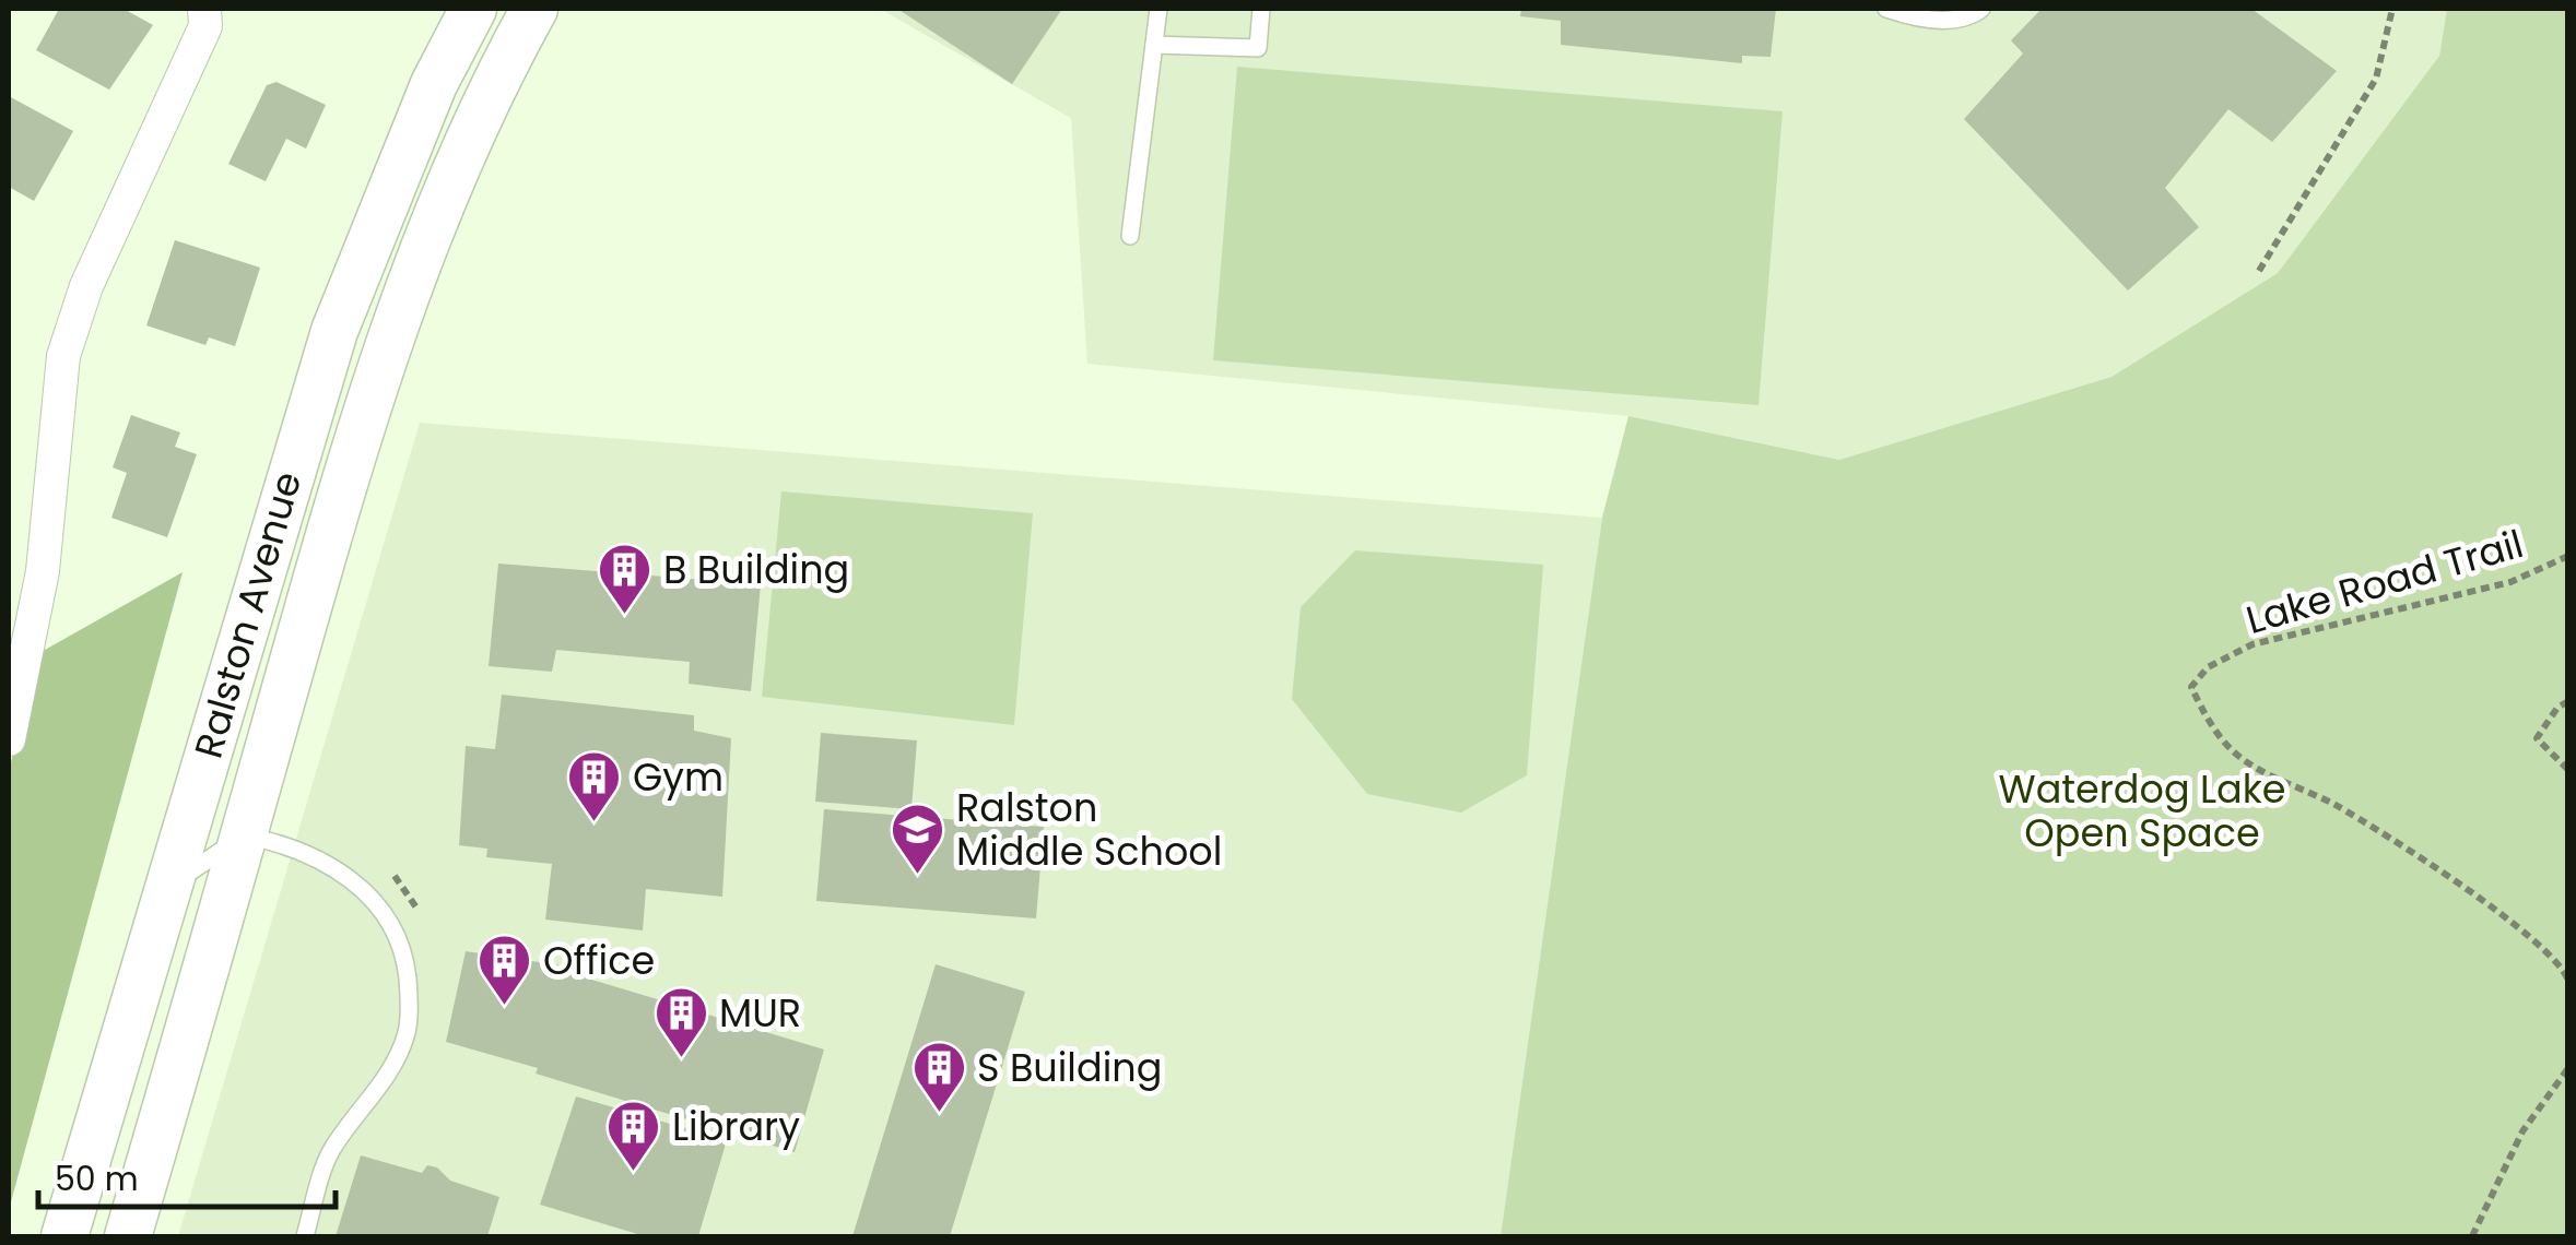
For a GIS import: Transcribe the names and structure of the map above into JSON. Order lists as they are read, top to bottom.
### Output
{
  "streets": {
    "main road": ["Ralston Avenue"],
    "path": ["Lake Road Trail"]
  },
  "parks": ["Waterdog Lake Open Space"],
  "places": {
    "building": [
      "B Building",
      "Gym",
      "Office",
      "MUR",
      "S Building",
      "Library"
    ],
    "school or university": ["Ralston Middle School"]
  },
  "scale_bar": "50 m"
}
